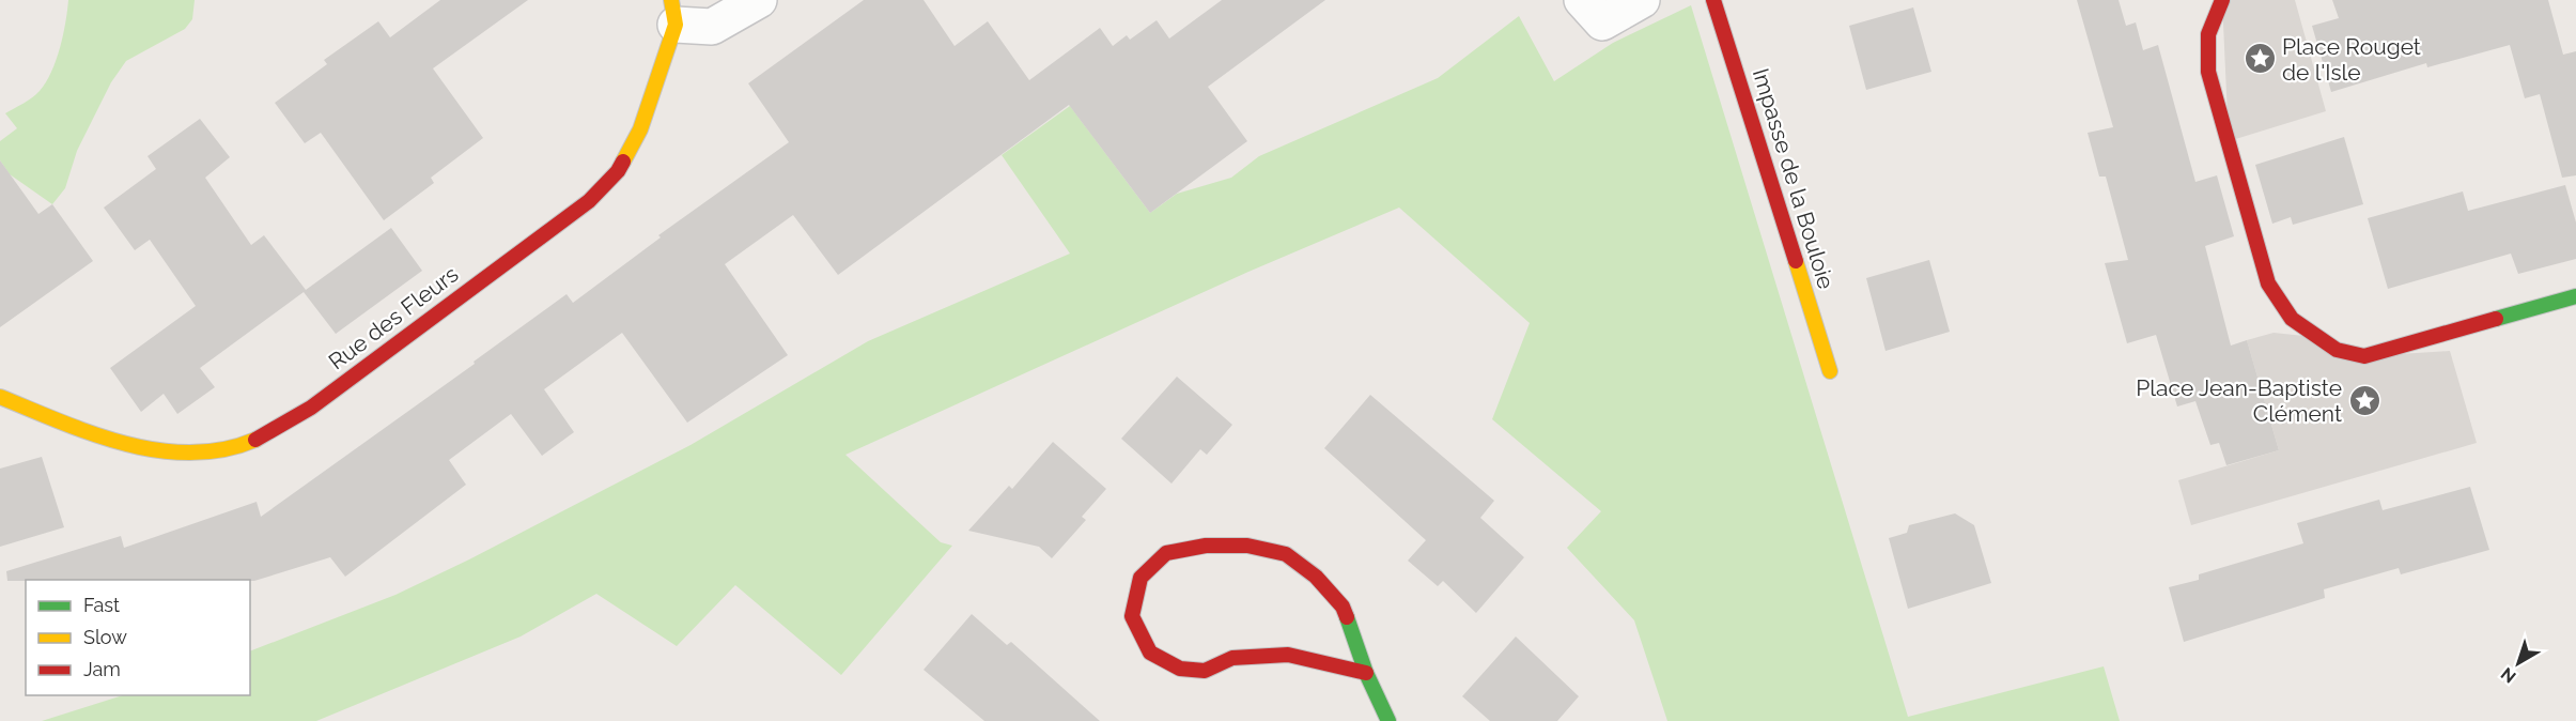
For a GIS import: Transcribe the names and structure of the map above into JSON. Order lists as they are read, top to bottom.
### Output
{
  "streets": {
    "street": ["Impasse de la Bouloie", "Rue des Fleurs"]
  },
  "places": {
    "place": ["Place Rouget de l'Isle", "Place Jean-Baptiste Clément"]
  },
  "legend": ["Fast", "Slow", "Jam"],
  "north": "bottom left"
}
